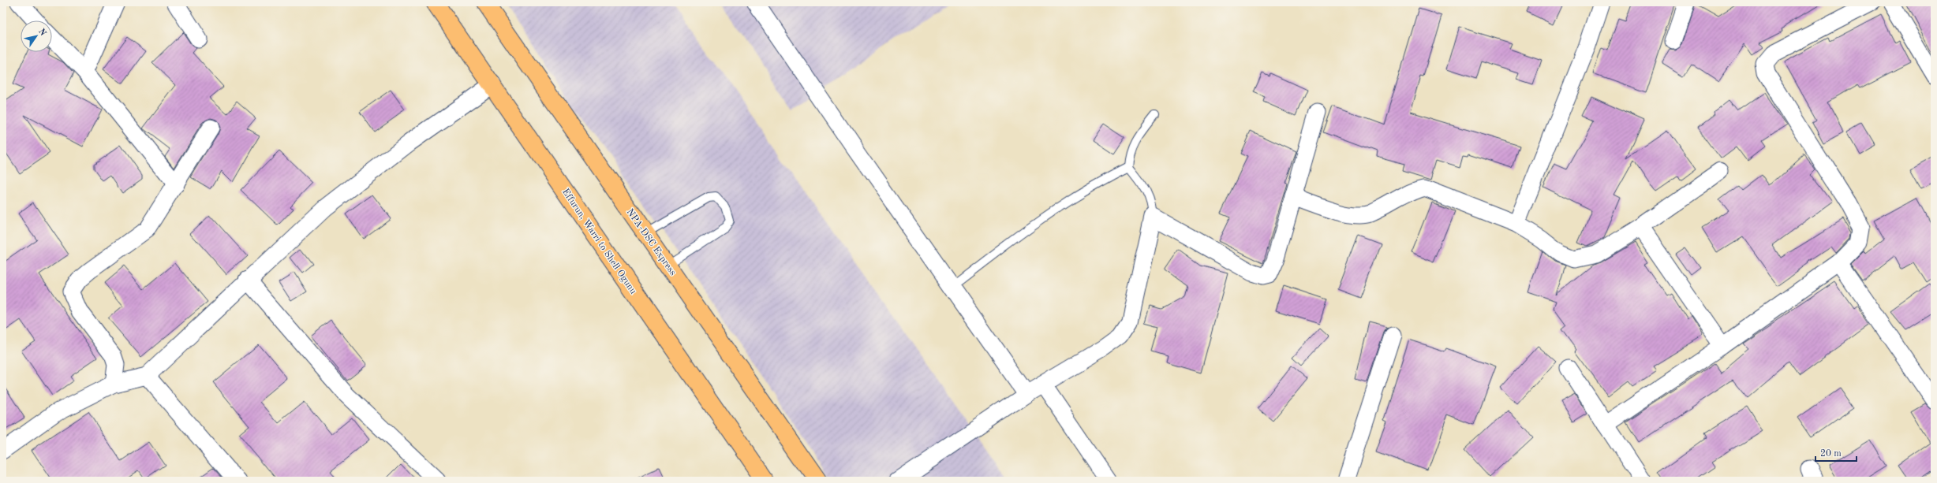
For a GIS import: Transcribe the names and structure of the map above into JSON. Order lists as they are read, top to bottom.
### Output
{
  "streets": {
    "main road": ["Effurun, Warri to Shell Ogunu", "NPA-DSC Express"]
  },
  "scale_bar": "20 m",
  "north": "top right"
}
